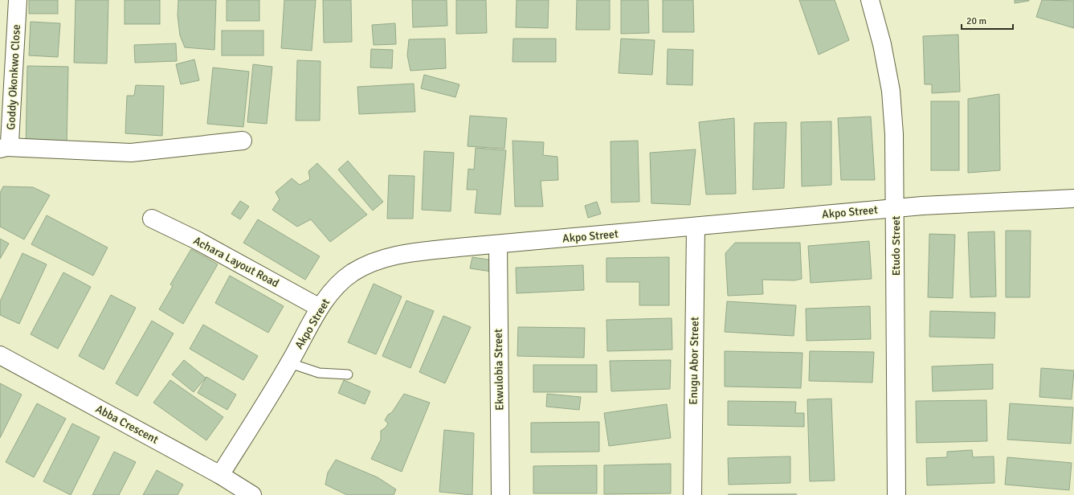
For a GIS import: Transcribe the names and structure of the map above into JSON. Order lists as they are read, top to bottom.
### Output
{
  "streets": {
    "street": [
      "Goddy Okonkwo Close",
      "Akpo Street",
      "Etudo Street",
      "Achara Layout Road",
      "Enugu Abor Street",
      "Ekwulobia Street",
      "Abba Crescent"
    ]
  },
  "crossings": [
    ["Akpo Street", "Etudo Street"],
    ["Akpo Street", "Achara Layout Road"],
    ["Akpo Street", "Enugu Abor Street"],
    ["Akpo Street", "Ekwulobia Street"],
    ["Akpo Street", "Abba Crescent"]
  ],
  "scale_bar": "20 m"
}
